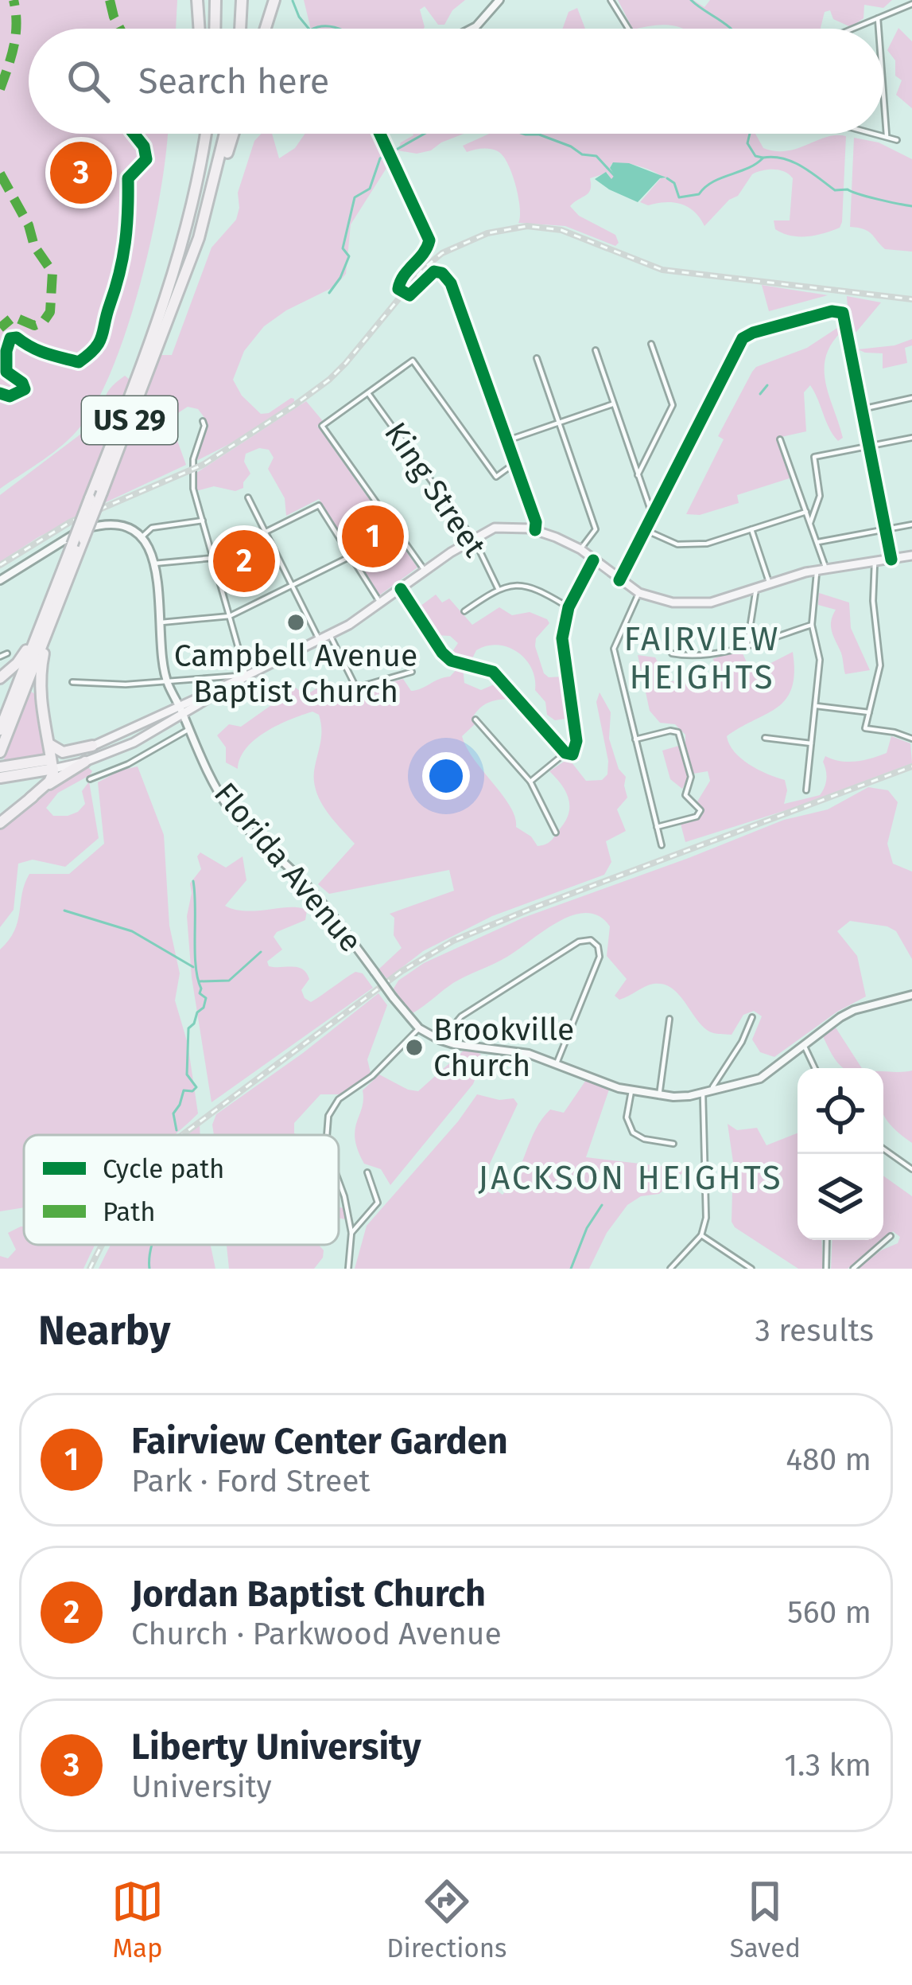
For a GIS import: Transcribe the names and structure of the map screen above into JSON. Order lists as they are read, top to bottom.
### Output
{
  "streets": {
    "highway": ["US 29"],
    "street": ["King Street", "Florida Avenue"]
  },
  "districts": ["FAIRVIEW HEIGHTS", "JACKSON HEIGHTS"],
  "places": ["Campbell Avenue Baptist Church", "Brookville Church"],
  "legend": ["Cycle path", "Path"],
  "page": {
    "search": "Search here",
    "pins": ["3", "1", "2"],
    "heading": ["Nearby", "3 results"],
    "list": [
      {
        "mark": "1",
        "name": "Fairview Center Garden",
        "note": "Park · Ford Street",
        "value": "480 m"
      },
      {
        "mark": "2",
        "name": "Jordan Baptist Church",
        "note": "Church · Parkwood Avenue",
        "value": "560 m"
      },
      {
        "mark": "3",
        "name": "Liberty University",
        "note": "University",
        "value": "1.3 km"
      }
    ],
    "nav": ["Map", "Directions", "Saved"]
  }
}
